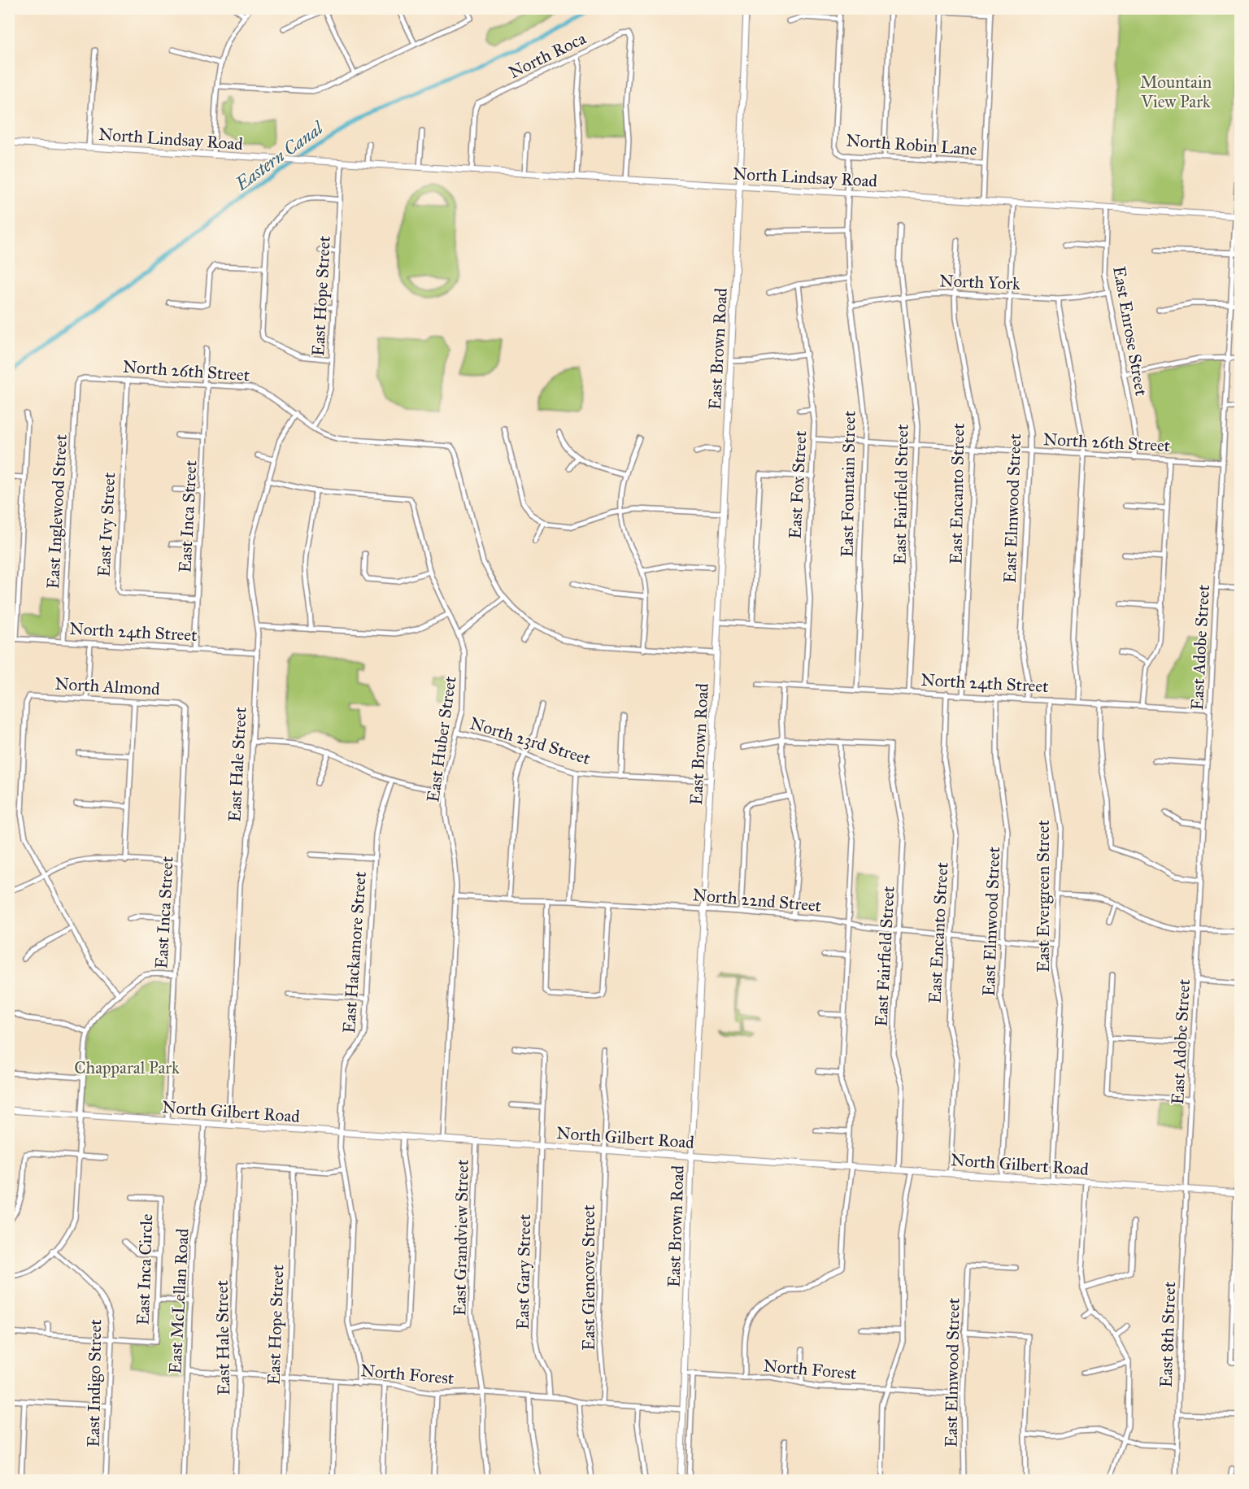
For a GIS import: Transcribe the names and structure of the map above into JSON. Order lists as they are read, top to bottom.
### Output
{
  "streets": {
    "main road": ["North Lindsay Road", "East Brown Road", "North Gilbert Road"],
    "street": [
      "North Roca",
      "North Robin Lane",
      "North York",
      "East Hope Street",
      "East Enrose Street",
      "North 26th Street",
      "East Fountain Street",
      "East Fox Street",
      "East Encanto Street",
      "East Fairfield Street",
      "East Elmwood Street",
      "East Inglewood Street",
      "East Inca Street",
      "East Ivy Street",
      "North 24th Street",
      "East Adobe Street",
      "North Almond",
      "East Huber Street",
      "North 23rd Street",
      "East Hale Street",
      "East Evergreen Street",
      "North 22nd Street",
      "East Hackamore Street",
      "East Grandview Street",
      "East Inca Circle",
      "East Gary Street",
      "East Glencove Street",
      "East McLellan Road",
      "East 8th Street",
      "North Forest",
      "East Indigo Street"
    ]
  },
  "crossings": [
    ["North Roca", "North Lindsay Road"],
    ["North Lindsay Road", "East Hope Street"],
    ["North Lindsay Road", "East Enrose Street"],
    ["North Lindsay Road", "East Brown Road"],
    ["North Lindsay Road", "East Fountain Street"],
    ["North Lindsay Road", "East Elmwood Street"],
    ["North Lindsay Road", "East Adobe Street"],
    ["North York", "East Enrose Street"],
    ["North York", "East Fountain Street"],
    ["North York", "East Encanto Street"],
    ["North York", "East Fairfield Street"],
    ["North York", "East Elmwood Street"],
    ["East Hope Street", "North 26th Street"],
    ["East Hope Street", "East Hale Street"],
    ["East Hope Street", "North Forest"],
    ["East Enrose Street", "North 26th Street"],
    ["East Brown Road", "North 23rd Street"],
    ["East Brown Road", "North 22nd Street"],
    ["East Brown Road", "North Gilbert Road"],
    ["East Brown Road", "North Forest"],
    ["North 26th Street", "East Fountain Street"],
    ["North 26th Street", "East Fox Street"],
    ["North 26th Street", "East Encanto Street"],
    ["North 26th Street", "East Fairfield Street"],
    ["North 26th Street", "East Elmwood Street"],
    ["North 26th Street", "East Inglewood Street"],
    ["North 26th Street", "East Inca Street"],
    ["North 26th Street", "East Ivy Street"],
    ["North 26th Street", "East Adobe Street"],
    ["North 26th Street", "East Hale Street"],
    ["East Fountain Street", "North 24th Street"],
    ["East Fox Street", "North 24th Street"],
    ["East Encanto Street", "North 24th Street"],
    ["East Encanto Street", "North 22nd Street"],
    ["East Encanto Street", "North Gilbert Road"],
    ["East Fairfield Street", "North 24th Street"],
    ["East Fairfield Street", "North 22nd Street"],
    ["East Fairfield Street", "North Gilbert Road"],
    ["East Elmwood Street", "North 24th Street"],
    ["East Elmwood Street", "North 22nd Street"],
    ["East Elmwood Street", "North Gilbert Road"],
    ["East Elmwood Street", "North Forest"],
    ["East Inglewood Street", "North 24th Street"],
    ["East Inca Street", "East Ivy Street"],
    ["East Inca Street", "North 24th Street"],
    ["East Inca Street", "North Almond"],
    ["East Inca Street", "North Gilbert Road"],
    ["North 24th Street", "East Adobe Street"],
    ["North 24th Street", "East Hale Street"],
    ["North 24th Street", "East Evergreen Street"],
    ["East Adobe Street", "North Gilbert Road"],
    ["East Adobe Street", "East 8th Street"],
    ["East Huber Street", "North 23rd Street"],
    ["East Huber Street", "North 22nd Street"],
    ["East Huber Street", "North Gilbert Road"],
    ["East Hale Street", "North Gilbert Road"],
    ["East Hale Street", "North Forest"],
    ["East Evergreen Street", "North 22nd Street"],
    ["East Evergreen Street", "North Gilbert Road"],
    ["East Hackamore Street", "North Gilbert Road"],
    ["East Hackamore Street", "North Forest"],
    ["North Gilbert Road", "East Grandview Street"],
    ["North Gilbert Road", "East Gary Street"],
    ["North Gilbert Road", "East Glencove Street"],
    ["North Gilbert Road", "East McLellan Road"],
    ["North Gilbert Road", "East 8th Street"],
    ["East Grandview Street", "North Forest"],
    ["East Inca Circle", "East Indigo Street"],
    ["East Gary Street", "North Forest"],
    ["East Glencove Street", "North Forest"],
    ["East McLellan Road", "North Forest"]
  ],
  "water": ["Eastern Canal"],
  "parks": ["Mountain View Park", "Chapparal Park"]
}
